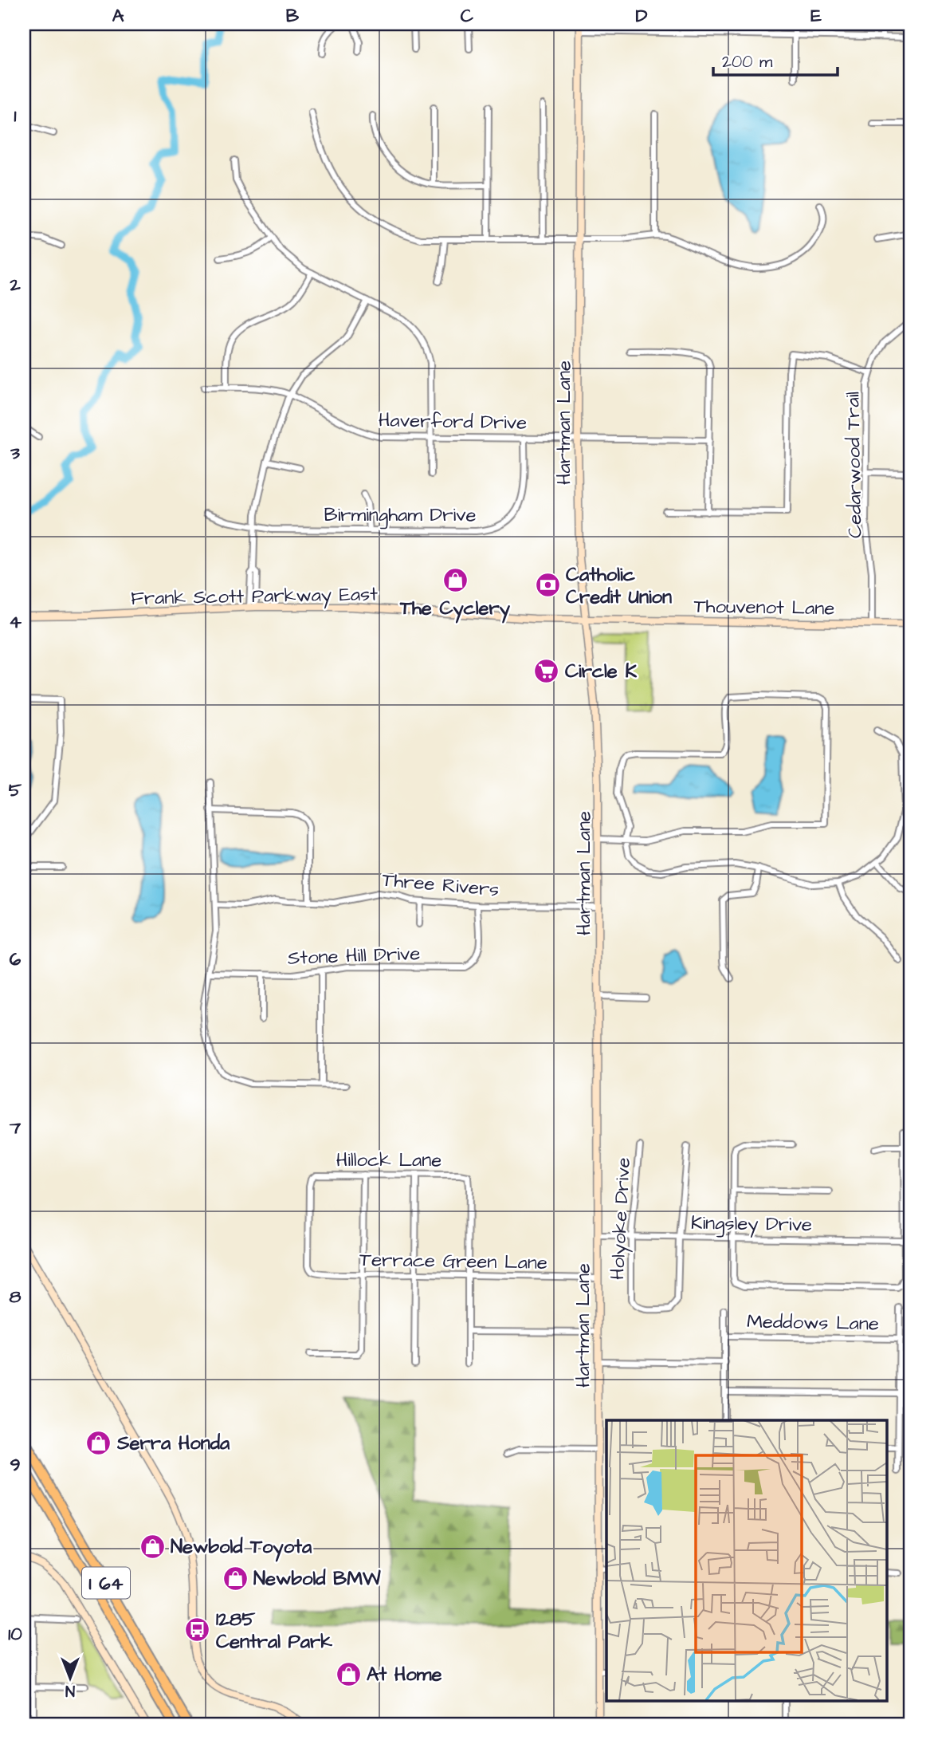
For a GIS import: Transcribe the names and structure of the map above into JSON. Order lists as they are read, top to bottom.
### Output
{
  "streets": {
    "highway": ["I 64"],
    "street": [
      "Haverford Drive",
      "Hartman Lane",
      "Cedarwood Trail",
      "Birmingham Drive",
      "Frank Scott Parkway East",
      "Thouvenot Lane",
      "Three Rivers",
      "Stone Hill Drive",
      "Hillock Lane",
      "Holyoke Drive",
      "Kingsley Drive",
      "Terrace Green Lane",
      "Meddows Lane"
    ]
  },
  "crossings": [
    ["Haverford Drive", "Hartman Lane"],
    ["Haverford Drive", "Birmingham Drive"],
    ["Hartman Lane", "Frank Scott Parkway East"],
    ["Hartman Lane", "Thouvenot Lane"],
    ["Hartman Lane", "Three Rivers"],
    ["Hartman Lane", "Kingsley Drive"],
    ["Hartman Lane", "Terrace Green Lane"],
    ["Cedarwood Trail", "Thouvenot Lane"],
    ["Frank Scott Parkway East", "Thouvenot Lane"],
    ["Three Rivers", "Stone Hill Drive"],
    ["Hillock Lane", "Terrace Green Lane"],
    ["Holyoke Drive", "Kingsley Drive"]
  ],
  "places": {
    "shop": [
      "The Cyclery",
      "Serra Honda",
      "Newbold Toyota",
      "Newbold BMW",
      "At Home"
    ],
    "bank": ["Catholic Credit Union"],
    "supermarket": ["Circle K"],
    "bus stop": ["1285 Central Park"]
  },
  "scale_bar": "200 m",
  "north": "bottom",
  "grid": {
    "columns": [
      "A",
      "B",
      "C",
      "D",
      "E"
    ],
    "rows": [
      "1",
      "2",
      "3",
      "4",
      "5",
      "6",
      "7",
      "8",
      "9",
      "10"
    ]
  }
}
